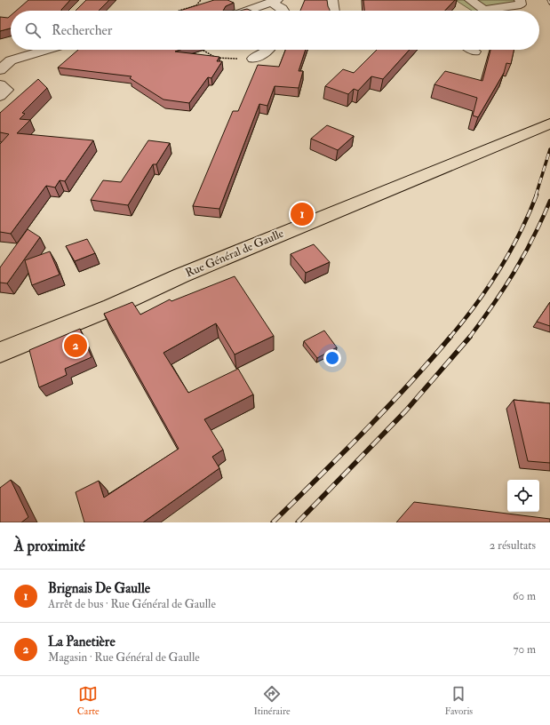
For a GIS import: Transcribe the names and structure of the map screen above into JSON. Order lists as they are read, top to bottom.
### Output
{
  "streets": {
    "main road": ["Rue Général de Gaulle"]
  },
  "page": {
    "search": "Rechercher",
    "pins": ["1", "2"],
    "heading": ["À proximité", "2 résultats"],
    "list": [
      {
        "mark": "1",
        "name": "Brignais De Gaulle",
        "note": "Arrêt de bus · Rue Général de Gaulle",
        "value": "60 m"
      },
      {
        "mark": "2",
        "name": "La Panetière",
        "note": "Magasin · Rue Général de Gaulle",
        "value": "70 m"
      }
    ],
    "nav": ["Carte", "Itinéraire", "Favoris"]
  }
}
